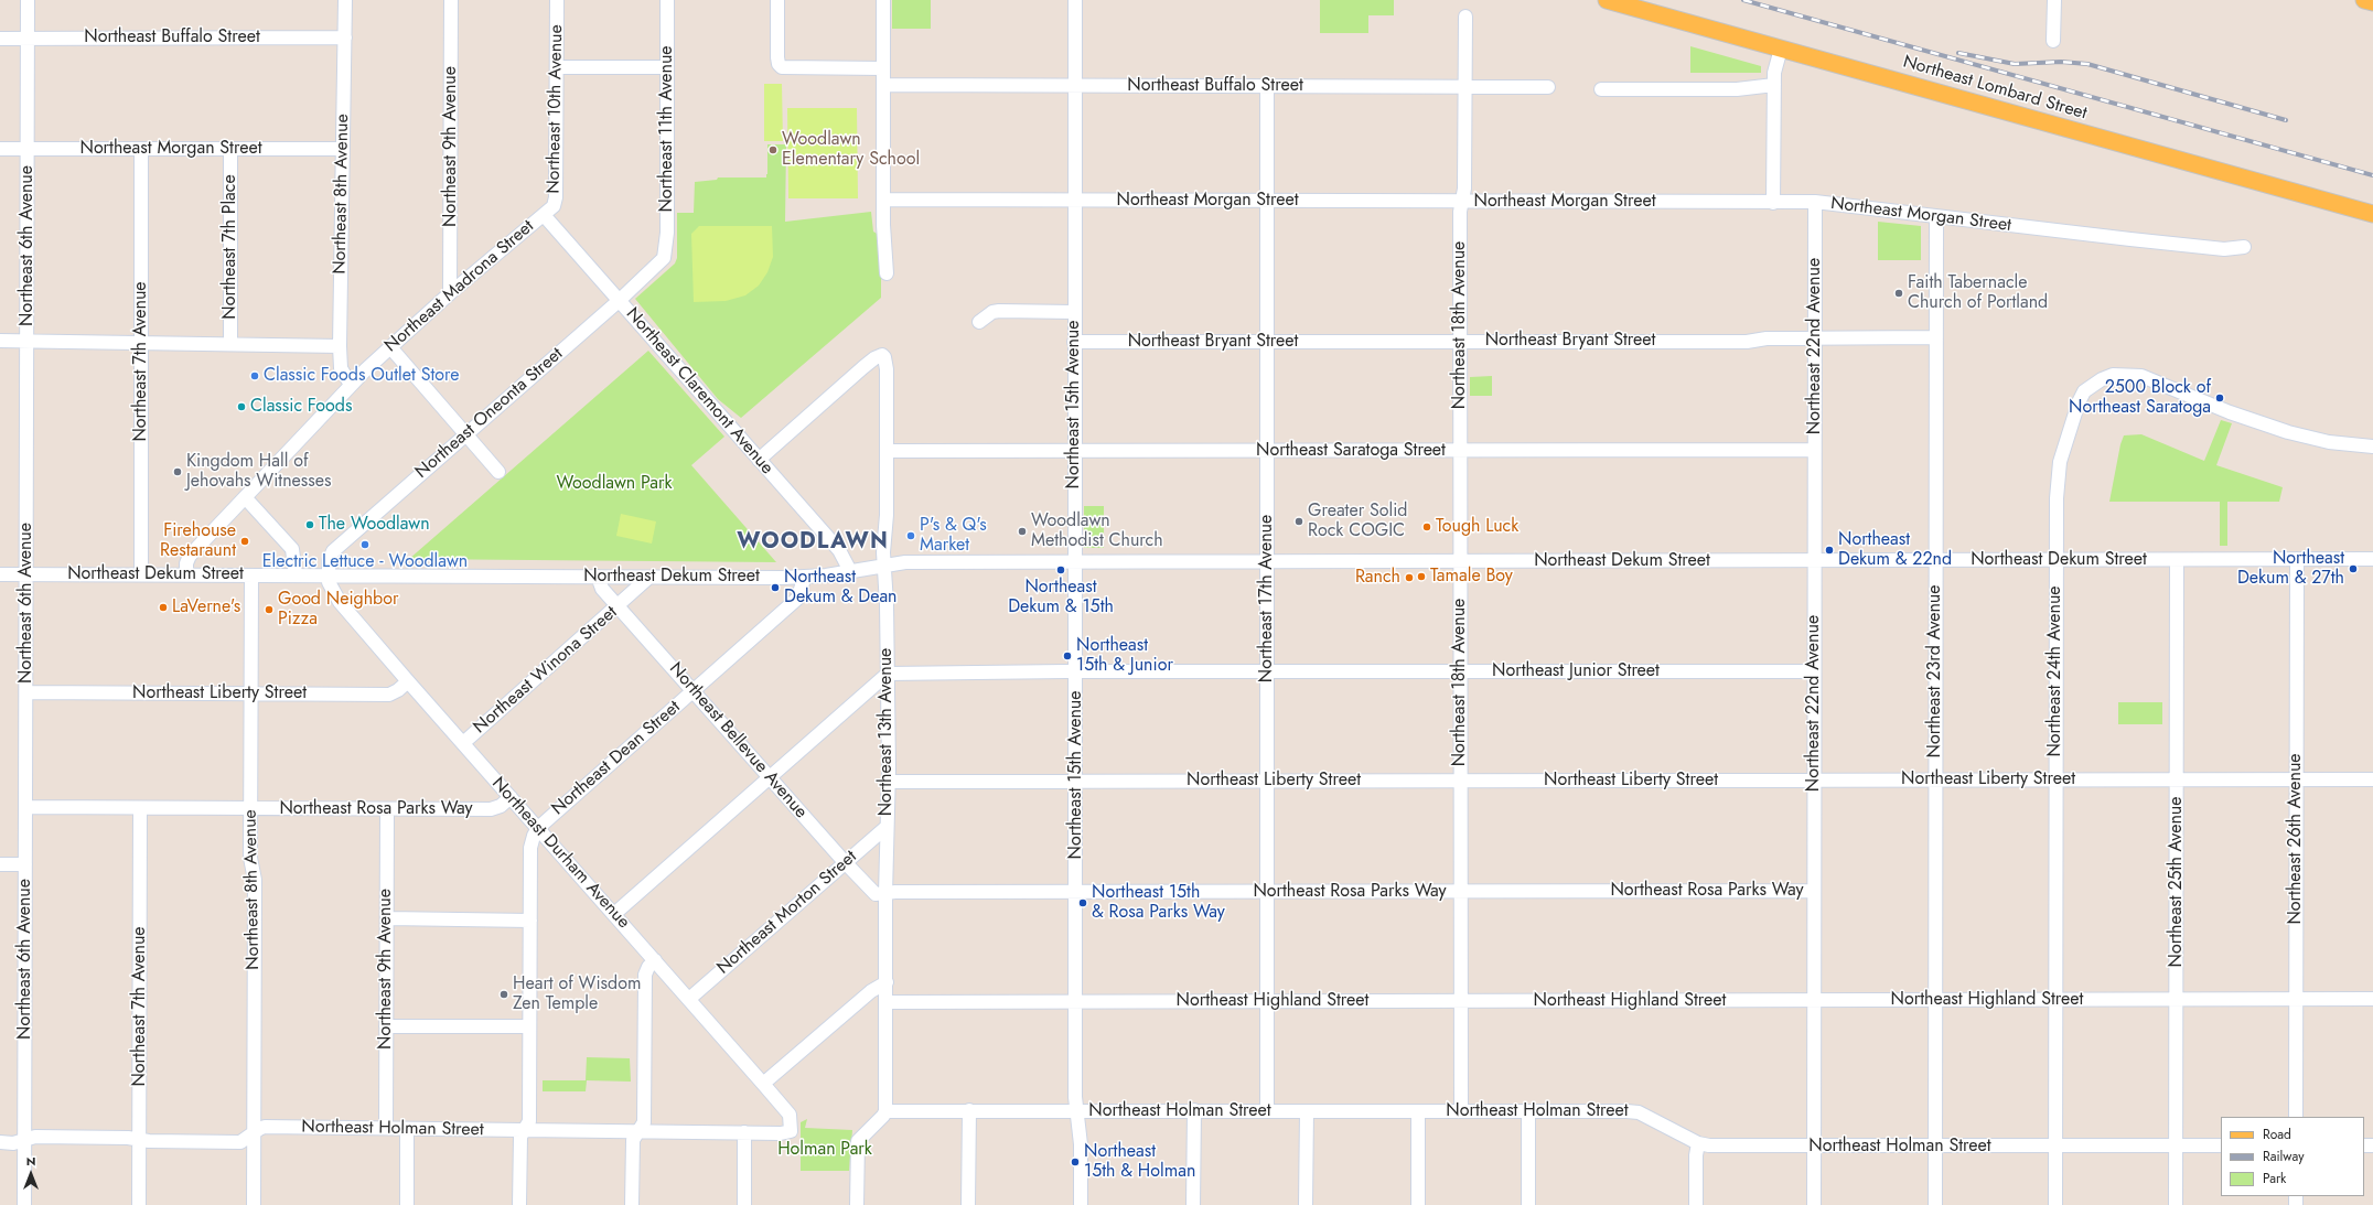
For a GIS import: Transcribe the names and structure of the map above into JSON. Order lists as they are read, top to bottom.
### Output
{
  "streets": {
    "main road": ["Northeast Lombard Street"],
    "street": [
      "Northeast Buffalo Street",
      "Northeast 10th Avenue",
      "Northeast 11th Avenue",
      "Northeast 9th Avenue",
      "Northeast Morgan Street",
      "Northeast 8th Avenue",
      "Northeast 6th Avenue",
      "Northeast 7th Place",
      "Northeast Madrona Street",
      "Northeast 18th Avenue",
      "Northeast Bryant Street",
      "Northeast 22nd Avenue",
      "Northeast 7th Avenue",
      "Northeast Claremont Avenue",
      "Northeast 15th Avenue",
      "Northeast Oneonta Street",
      "Northeast Saratoga Street",
      "Northeast Dekum Street",
      "Northeast 17th Avenue",
      "Northeast Winona Street",
      "Northeast Junior Street",
      "Northeast 23rd Avenue",
      "Northeast 24th Avenue",
      "Northeast Liberty Street",
      "Northeast 13th Avenue",
      "Northeast Bellevue Avenue",
      "Northeast Dean Street",
      "Northeast Rosa Parks Way",
      "Northeast 26th Avenue",
      "Northeast Durham Avenue",
      "Northeast 25th Avenue",
      "Northeast Morton Street",
      "Northeast Highland Street",
      "Northeast Holman Street"
    ]
  },
  "crossings": [
    ["Northeast Buffalo Street", "Northeast 8th Avenue"],
    ["Northeast Buffalo Street", "Northeast 6th Avenue"],
    ["Northeast Buffalo Street", "Northeast 18th Avenue"],
    ["Northeast Buffalo Street", "Northeast 15th Avenue"],
    ["Northeast Buffalo Street", "Northeast 17th Avenue"],
    ["Northeast 10th Avenue", "Northeast Madrona Street"],
    ["Northeast 10th Avenue", "Northeast Claremont Avenue"],
    ["Northeast 11th Avenue", "Northeast Oneonta Street"],
    ["Northeast 9th Avenue", "Northeast Madrona Street"],
    ["Northeast 9th Avenue", "Northeast Rosa Parks Way"],
    ["Northeast 9th Avenue", "Northeast Holman Street"],
    ["Northeast Morgan Street", "Northeast 8th Avenue"],
    ["Northeast Morgan Street", "Northeast 6th Avenue"],
    ["Northeast Morgan Street", "Northeast 7th Place"],
    ["Northeast Morgan Street", "Northeast 18th Avenue"],
    ["Northeast Morgan Street", "Northeast 22nd Avenue"],
    ["Northeast Morgan Street", "Northeast 7th Avenue"],
    ["Northeast Morgan Street", "Northeast 15th Avenue"],
    ["Northeast Morgan Street", "Northeast 17th Avenue"],
    ["Northeast Morgan Street", "Northeast 23rd Avenue"],
    ["Northeast 8th Avenue", "Northeast Madrona Street"],
    ["Northeast 8th Avenue", "Northeast Dekum Street"],
    ["Northeast 8th Avenue", "Northeast Liberty Street"],
    ["Northeast 8th Avenue", "Northeast Rosa Parks Way"],
    ["Northeast 8th Avenue", "Northeast Holman Street"],
    ["Northeast 6th Avenue", "Northeast Dekum Street"],
    ["Northeast 6th Avenue", "Northeast Liberty Street"],
    ["Northeast 6th Avenue", "Northeast Rosa Parks Way"],
    ["Northeast 6th Avenue", "Northeast Holman Street"],
    ["Northeast Madrona Street", "Northeast Claremont Avenue"],
    ["Northeast Madrona Street", "Northeast Dekum Street"],
    ["Northeast 18th Avenue", "Northeast Bryant Street"],
    ["Northeast 18th Avenue", "Northeast Saratoga Street"],
    ["Northeast 18th Avenue", "Northeast Dekum Street"],
    ["Northeast 18th Avenue", "Northeast Junior Street"],
    ["Northeast 18th Avenue", "Northeast Liberty Street"],
    ["Northeast 18th Avenue", "Northeast Rosa Parks Way"],
    ["Northeast 18th Avenue", "Northeast Highland Street"],
    ["Northeast 18th Avenue", "Northeast Holman Street"],
    ["Northeast Bryant Street", "Northeast 22nd Avenue"],
    ["Northeast Bryant Street", "Northeast 15th Avenue"],
    ["Northeast Bryant Street", "Northeast 17th Avenue"],
    ["Northeast Bryant Street", "Northeast 23rd Avenue"],
    ["Northeast 22nd Avenue", "Northeast Saratoga Street"],
    ["Northeast 22nd Avenue", "Northeast Dekum Street"],
    ["Northeast 22nd Avenue", "Northeast Junior Street"],
    ["Northeast 22nd Avenue", "Northeast Liberty Street"],
    ["Northeast 22nd Avenue", "Northeast Rosa Parks Way"],
    ["Northeast 22nd Avenue", "Northeast Highland Street"],
    ["Northeast 22nd Avenue", "Northeast Holman Street"],
    ["Northeast 7th Avenue", "Northeast Dekum Street"],
    ["Northeast 7th Avenue", "Northeast Rosa Parks Way"],
    ["Northeast 7th Avenue", "Northeast Holman Street"],
    ["Northeast Claremont Avenue", "Northeast Oneonta Street"],
    ["Northeast Claremont Avenue", "Northeast Dekum Street"],
    ["Northeast Claremont Avenue", "Northeast 13th Avenue"],
    ["Northeast 15th Avenue", "Northeast Saratoga Street"],
    ["Northeast 15th Avenue", "Northeast Dekum Street"],
    ["Northeast 15th Avenue", "Northeast Junior Street"],
    ["Northeast 15th Avenue", "Northeast Liberty Street"],
    ["Northeast 15th Avenue", "Northeast Rosa Parks Way"],
    ["Northeast 15th Avenue", "Northeast Highland Street"],
    ["Northeast 15th Avenue", "Northeast Holman Street"],
    ["Northeast Oneonta Street", "Northeast Dekum Street"],
    ["Northeast Oneonta Street", "Northeast Durham Avenue"],
    ["Northeast Saratoga Street", "Northeast 17th Avenue"],
    ["Northeast Saratoga Street", "Northeast 13th Avenue"],
    ["Northeast Dekum Street", "Northeast 17th Avenue"],
    ["Northeast Dekum Street", "Northeast Winona Street"],
    ["Northeast Dekum Street", "Northeast 23rd Avenue"],
    ["Northeast Dekum Street", "Northeast 24th Avenue"],
    ["Northeast Dekum Street", "Northeast 13th Avenue"],
    ["Northeast Dekum Street", "Northeast Bellevue Avenue"],
    ["Northeast Dekum Street", "Northeast Dean Street"],
    ["Northeast Dekum Street", "Northeast 26th Avenue"],
    ["Northeast Dekum Street", "Northeast Durham Avenue"],
    ["Northeast Dekum Street", "Northeast 25th Avenue"],
    ["Northeast 17th Avenue", "Northeast Junior Street"],
    ["Northeast 17th Avenue", "Northeast Liberty Street"],
    ["Northeast 17th Avenue", "Northeast Rosa Parks Way"],
    ["Northeast 17th Avenue", "Northeast Highland Street"],
    ["Northeast 17th Avenue", "Northeast Holman Street"],
    ["Northeast Winona Street", "Northeast Bellevue Avenue"],
    ["Northeast Winona Street", "Northeast Durham Avenue"],
    ["Northeast Junior Street", "Northeast 13th Avenue"],
    ["Northeast 23rd Avenue", "Northeast Liberty Street"],
    ["Northeast 23rd Avenue", "Northeast Highland Street"],
    ["Northeast 23rd Avenue", "Northeast Holman Street"],
    ["Northeast 24th Avenue", "Northeast Liberty Street"],
    ["Northeast 24th Avenue", "Northeast Highland Street"],
    ["Northeast 24th Avenue", "Northeast Holman Street"],
    ["Northeast Liberty Street", "Northeast 13th Avenue"],
    ["Northeast Liberty Street", "Northeast 26th Avenue"],
    ["Northeast Liberty Street", "Northeast Durham Avenue"],
    ["Northeast Liberty Street", "Northeast 25th Avenue"],
    ["Northeast 13th Avenue", "Northeast Bellevue Avenue"],
    ["Northeast 13th Avenue", "Northeast Rosa Parks Way"],
    ["Northeast 13th Avenue", "Northeast Morton Street"],
    ["Northeast 13th Avenue", "Northeast Highland Street"],
    ["Northeast 13th Avenue", "Northeast Holman Street"],
    ["Northeast Bellevue Avenue", "Northeast Dean Street"],
    ["Northeast Bellevue Avenue", "Northeast Rosa Parks Way"],
    ["Northeast Bellevue Avenue", "Northeast Morton Street"],
    ["Northeast Dean Street", "Northeast Durham Avenue"],
    ["Northeast Rosa Parks Way", "Northeast Durham Avenue"],
    ["Northeast 26th Avenue", "Northeast Highland Street"],
    ["Northeast Durham Avenue", "Northeast Morton Street"],
    ["Northeast Durham Avenue", "Northeast Holman Street"],
    ["Northeast 25th Avenue", "Northeast Highland Street"],
    ["Northeast 25th Avenue", "Northeast Holman Street"]
  ],
  "districts": ["WOODLAWN"],
  "parks": ["Woodlawn Park", "Holman Park"],
  "places": [
    "Woodlawn Elementary School",
    "Faith Tabernacle Church of Portland",
    "Classic Foods Outlet Store",
    "2500 Block of Northeast Saratoga",
    "Classic Foods",
    "Kingdom Hall of Jehovahs Witnesses",
    "Greater Solid Rock COGIC",
    "The Woodlawn",
    "Tough Luck",
    "Woodlawn Methodist Church",
    "P's & Q's Market",
    "Firehouse Restaraunt",
    "Electric Lettuce - Woodlawn",
    "Northeast Dekum & 22nd",
    "Northeast Dekum & 27th",
    "Northeast Dekum & 15th",
    "Tamale Boy",
    "Ranch",
    "Northeast Dekum & Dean",
    "LaVerne's",
    "Good Neighbor Pizza",
    "Northeast 15th & Junior",
    "Northeast 15th & Rosa Parks Way",
    "Heart of Wisdom Zen Temple",
    "Northeast 15th & Holman"
  ],
  "legend": ["Road", "Railway", "Park"],
  "north": "top"
}
